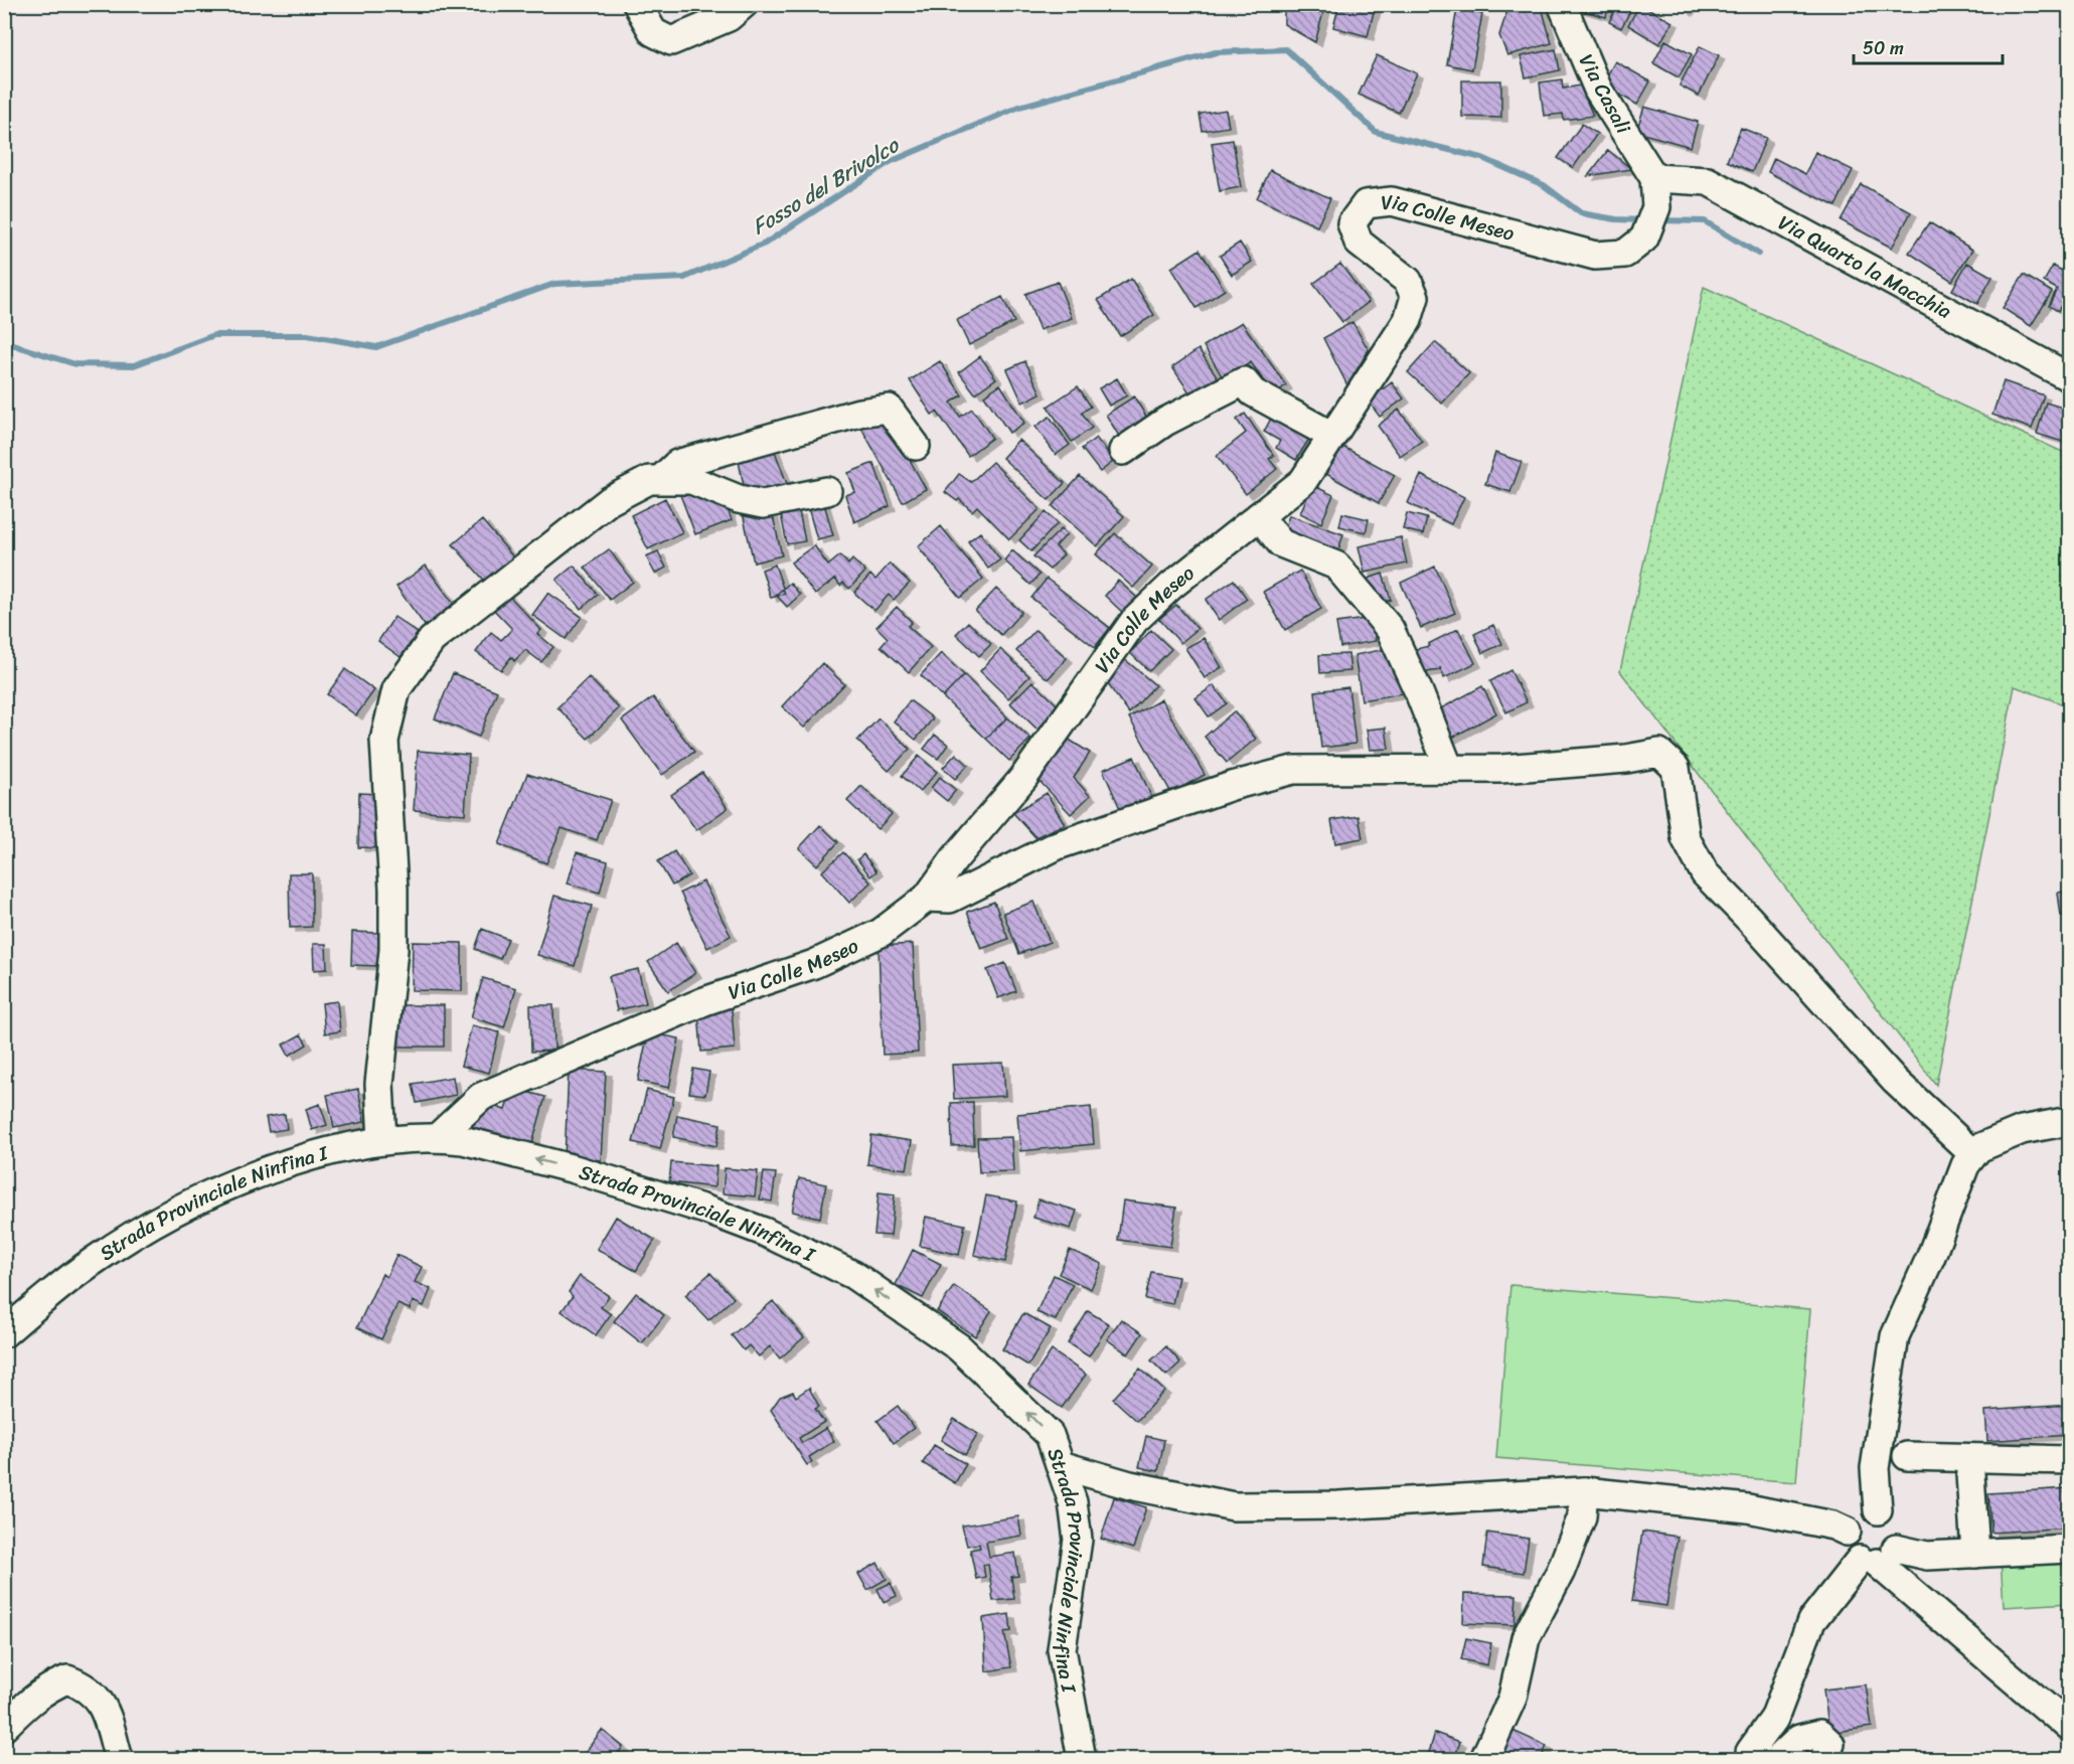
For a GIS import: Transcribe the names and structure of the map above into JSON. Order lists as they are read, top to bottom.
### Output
{
  "streets": {
    "street": [
      "Via Casali",
      "Via Colle Meseo",
      "Via Quarto la Macchia",
      "Strada Provinciale Ninfina I"
    ]
  },
  "crossings": [
    ["Via Casali", "Via Colle Meseo"],
    ["Via Casali", "Via Quarto la Macchia"],
    ["Via Colle Meseo", "Via Quarto la Macchia"],
    ["Via Colle Meseo", "Strada Provinciale Ninfina I"]
  ],
  "one_way": ["Strada Provinciale Ninfina I"],
  "water": ["Fosso del Brivolco"],
  "scale_bar": "50 m"
}
